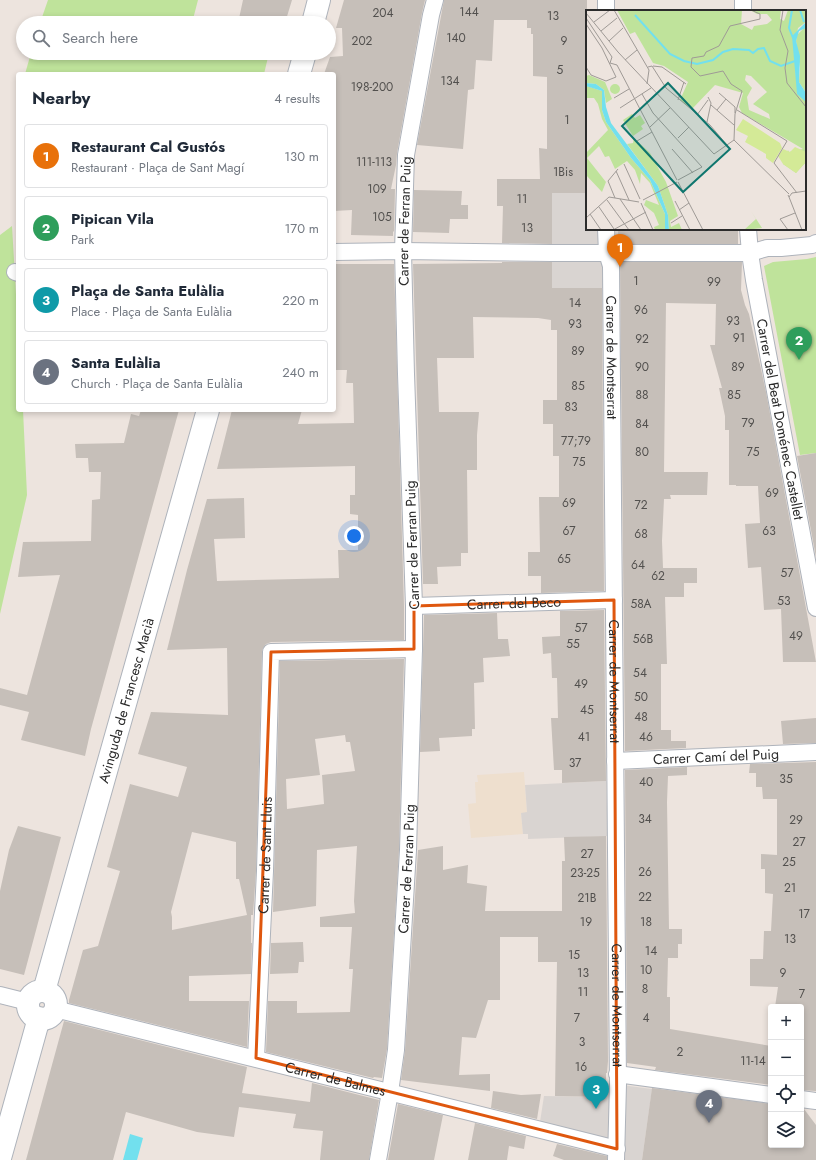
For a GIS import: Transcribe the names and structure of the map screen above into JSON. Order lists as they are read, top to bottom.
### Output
{
  "streets": {
    "street": [
      "Carrer de Ferran Puig",
      "Carrer de Montserrat",
      "Carrer del Beat Doménec Castellet",
      "Carrer del Beco",
      "Avinguda de Francesc Macià",
      "Carrer Camí del Puig",
      "Carrer de Sant Lluis",
      "Carrer de Balmes"
    ]
  },
  "crossings": [
    ["Carrer de Ferran Puig", "Carrer del Beco"],
    ["Carrer de Ferran Puig", "Carrer de Sant Lluis"],
    ["Carrer de Ferran Puig", "Carrer de Balmes"],
    ["Carrer de Montserrat", "Carrer del Beco"],
    ["Carrer de Montserrat", "Carrer Camí del Puig"],
    ["Carrer de Montserrat", "Carrer de Balmes"],
    ["Avinguda de Francesc Macià", "Carrer de Balmes"],
    ["Carrer de Sant Lluis", "Carrer de Balmes"]
  ],
  "house_numbers": [
    "144",
    "204",
    "13",
    "140",
    "202",
    "9",
    "5",
    "134",
    "198-200",
    "1",
    "111-113",
    "1Bis",
    "109",
    "11",
    "105",
    "13",
    "1",
    "99",
    "14",
    "96",
    "93",
    "93",
    "91",
    "92",
    "89",
    "90",
    "89",
    "85",
    "88",
    "85",
    "83",
    "79",
    "84",
    "77;79",
    "80",
    "75",
    "75",
    "69",
    "69",
    "72",
    "67",
    "63",
    "68",
    "65",
    "64",
    "57",
    "62",
    "53",
    "58A",
    "57",
    "49",
    "56B",
    "55",
    "54",
    "49",
    "50",
    "45",
    "48",
    "41",
    "46",
    "37",
    "35",
    "40",
    "34",
    "29",
    "27",
    "27",
    "25",
    "26",
    "23-25",
    "21",
    "22",
    "21B",
    "17",
    "19",
    "18",
    "13",
    "14",
    "15",
    "10",
    "13",
    "9",
    "8",
    "11",
    "7",
    "7",
    "4",
    "3",
    "2",
    "11-14",
    "16"
  ],
  "page": {
    "search": "Search here",
    "heading": ["Nearby", "4 results"],
    "list": [
      {
        "mark": "1",
        "name": "Restaurant Cal Gustós",
        "note": "Restaurant · Plaça de Sant Magí",
        "value": "130 m"
      },
      {
        "mark": "2",
        "name": "Pipican Vila",
        "note": "Park",
        "value": "170 m"
      },
      {
        "mark": "3",
        "name": "Plaça de Santa Eulàlia",
        "note": "Place · Plaça de Santa Eulàlia",
        "value": "220 m"
      },
      {
        "mark": "4",
        "name": "Santa Eulàlia",
        "note": "Church · Plaça de Santa Eulàlia",
        "value": "240 m"
      }
    ],
    "pins": [
      "1",
      "2",
      "3",
      "4"
    ],
    "map_buttons": ["+", "−"]
  }
}
